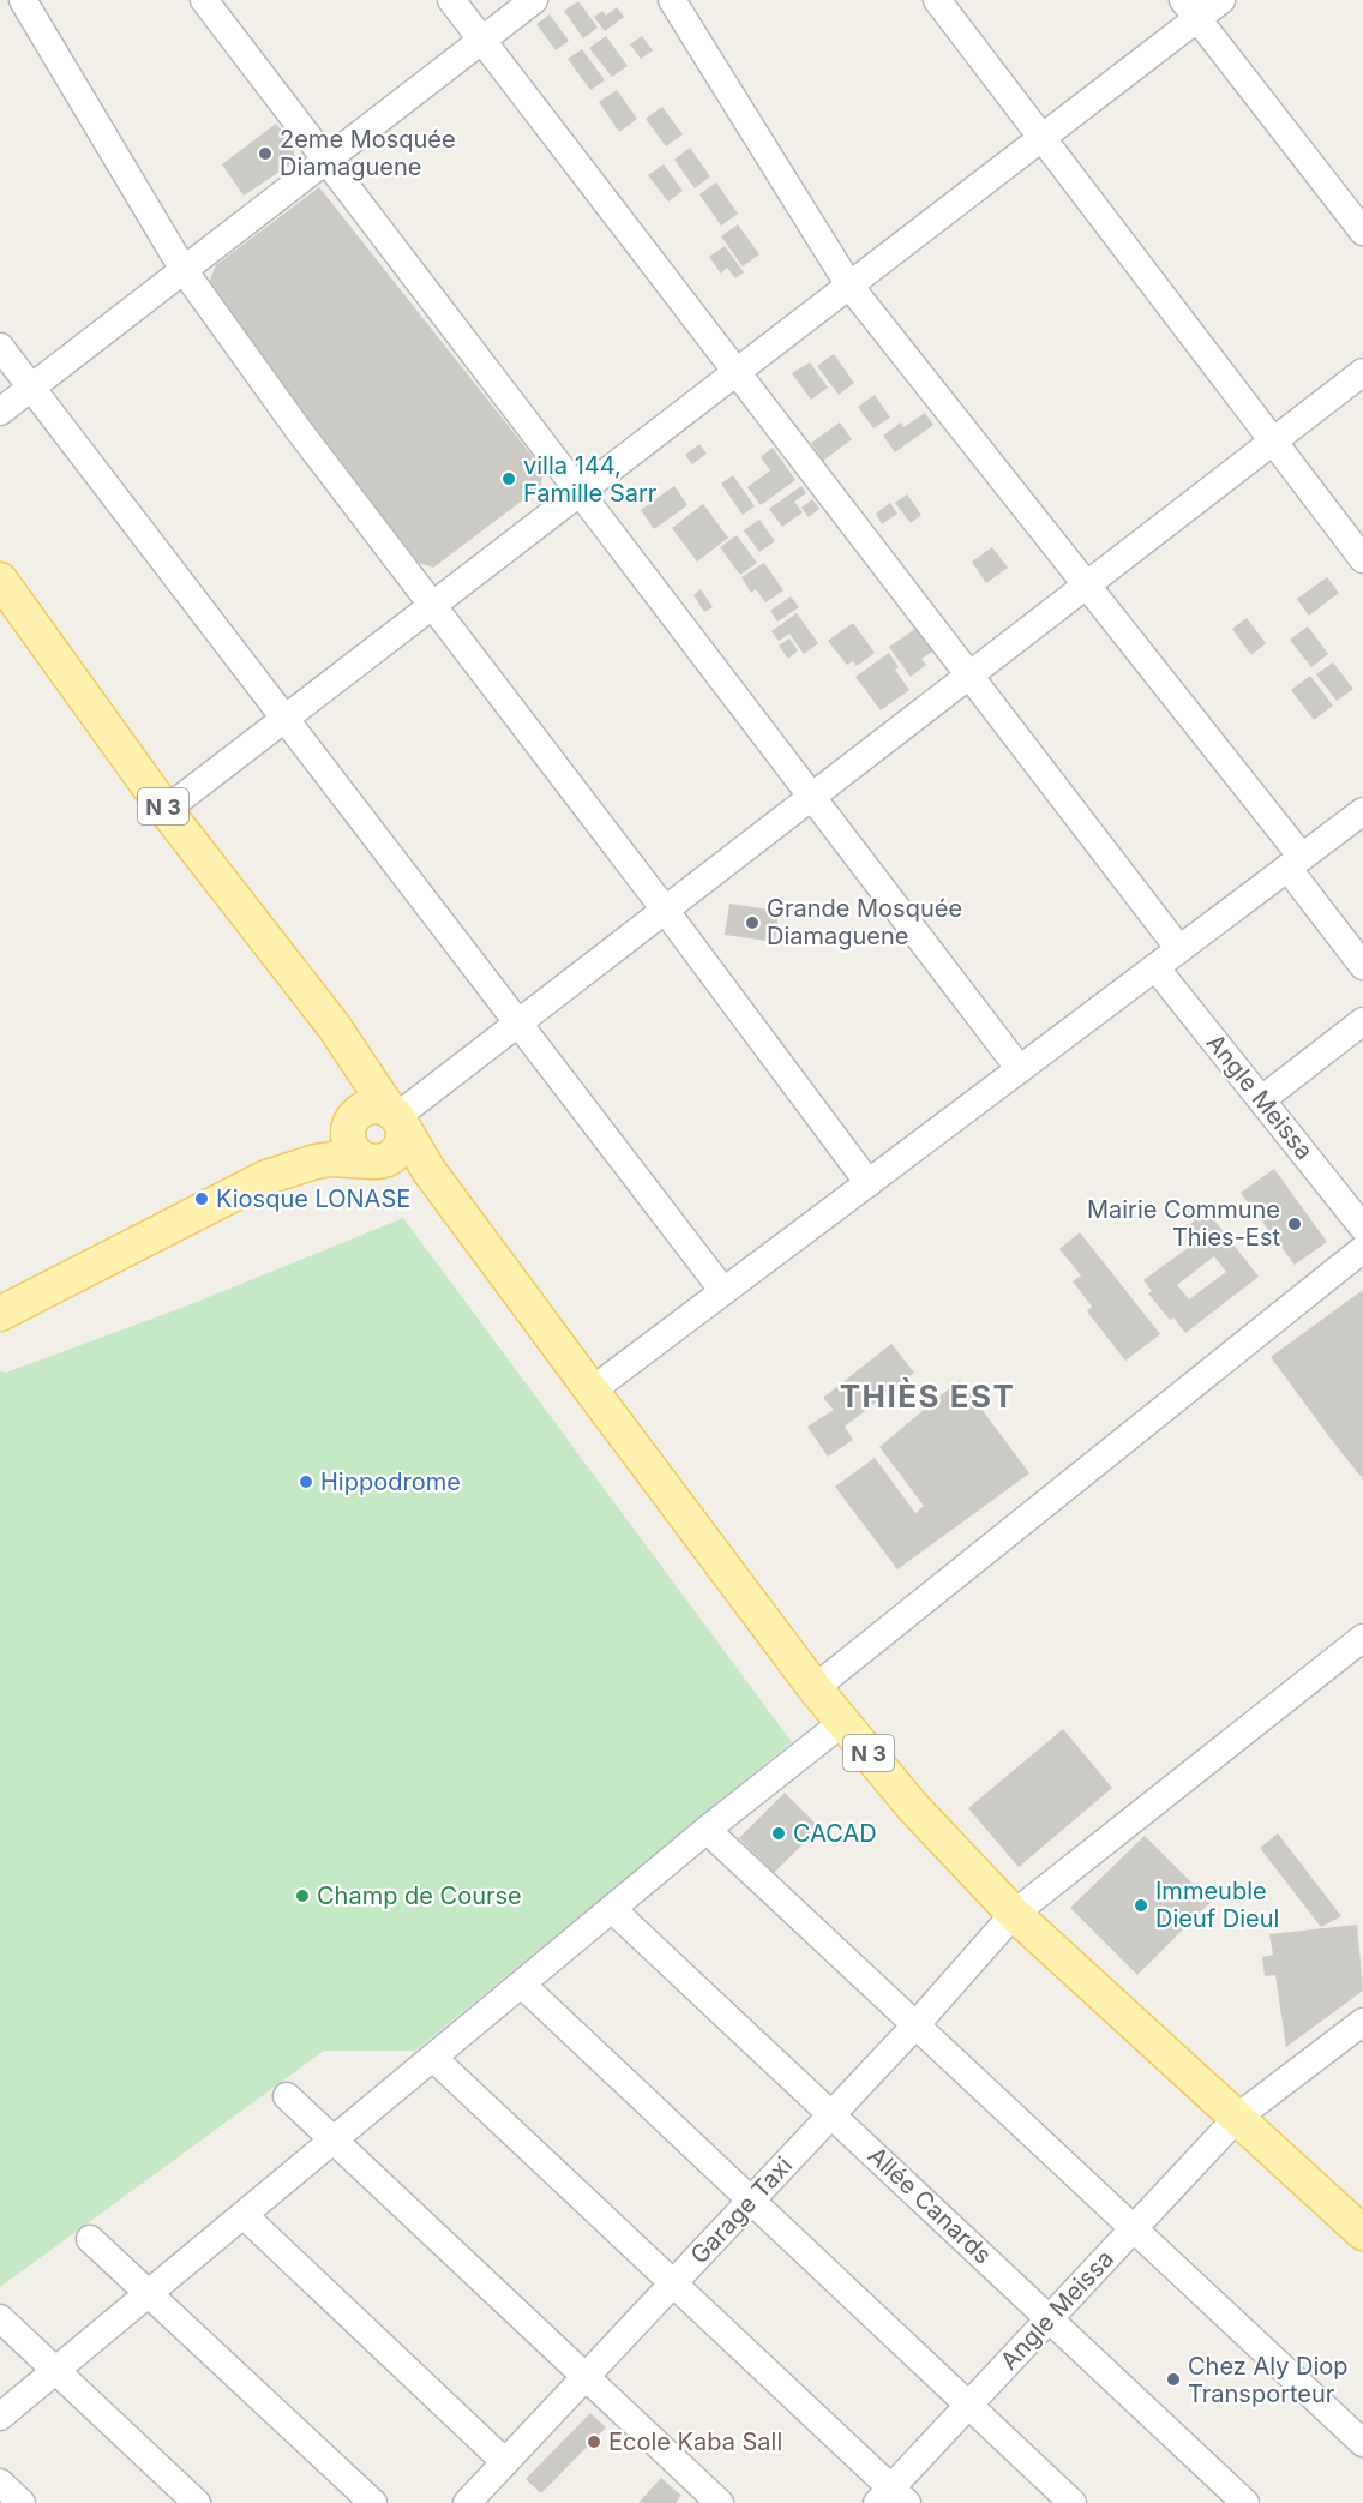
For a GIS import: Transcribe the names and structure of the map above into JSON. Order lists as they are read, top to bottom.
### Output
{
  "streets": {
    "main road": ["N 3"],
    "street": ["Angle Meissa", "Allée Canards", "Garage Taxi"]
  },
  "crossings": [
    ["N 3", "Angle Meissa"],
    ["N 3", "Garage Taxi"],
    ["Angle Meissa", "Allée Canards"],
    ["Allée Canards", "Garage Taxi"]
  ],
  "districts": ["THIÈS EST"],
  "places": [
    "2eme Mosquée Diamaguene",
    "villa 144, Famille Sarr",
    "Grande Mosquée Diamaguene",
    "Kiosque LONASE",
    "Mairie Commune Thies-Est",
    "Hippodrome",
    "CACAD",
    "Champ de Course",
    "Immeuble Dieuf Dieul",
    "Chez Aly Diop Transporteur",
    "Ecole Kaba Sall"
  ]
}
